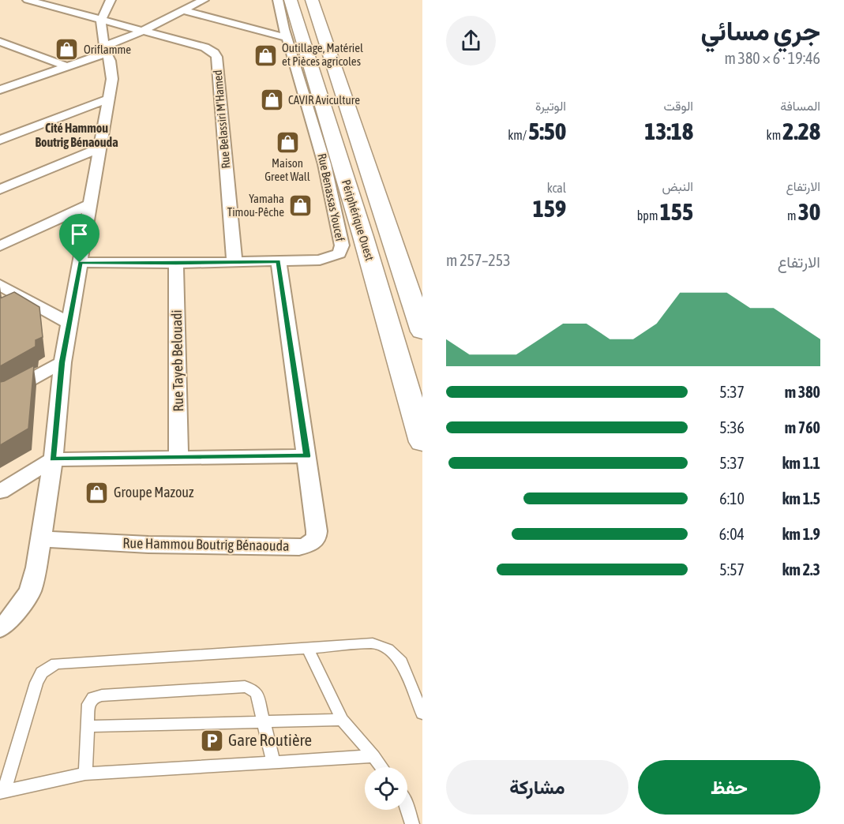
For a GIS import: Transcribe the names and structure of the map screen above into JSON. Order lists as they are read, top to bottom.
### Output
{
  "streets": {
    "highway": ["Périphérique Ouest"],
    "street": [
      "Rue Belassiri M'Hamed",
      "Rue Benassas Youcef",
      "Rue Tayeb Belouadi",
      "Rue Hammou Boutrig Bénaouda"
    ]
  },
  "crossings": [
    ["Rue Belassiri M'Hamed", "Rue Benassas Youcef"],
    ["Rue Benassas Youcef", "Rue Tayeb Belouadi"],
    ["Rue Benassas Youcef", "Rue Hammou Boutrig Bénaouda"]
  ],
  "districts": ["Cité Hammou Boutrig Bénaouda"],
  "places": {
    "shop": [
      "Oriflamme",
      "Outillage, Matériel et Pièces agricoles",
      "CAVIR Aviculture",
      "Maison Greet Wall",
      "Yamaha Timou-Pêche",
      "Groupe Mazouz"
    ],
    "parking": ["Gare Routière"]
  },
  "page": {
    "heading": ["جري مسائي", "19:46 · 6 × 380 m"],
    "stats": [
      ["المسافة", "2.28 km"],
      ["الوقت", "13:18"],
      ["الوتيرة", "5:50 /km"],
      ["الارتفاع", "30 m"],
      ["النبض", "155 bpm"],
      ["kcal", "159"]
    ],
    "chart": ["الارتفاع", "253–257 m"],
    "list": [
      {
        "name": "380 m",
        "note": "5:37"
      },
      {
        "name": "760 m",
        "note": "5:36"
      },
      {
        "name": "1.1 km",
        "note": "5:37"
      },
      {
        "name": "1.5 km",
        "note": "6:10"
      },
      {
        "name": "1.9 km",
        "note": "6:04"
      },
      {
        "name": "2.3 km",
        "note": "5:57"
      }
    ],
    "buttons": ["حفظ", "مشاركة"]
  }
}
